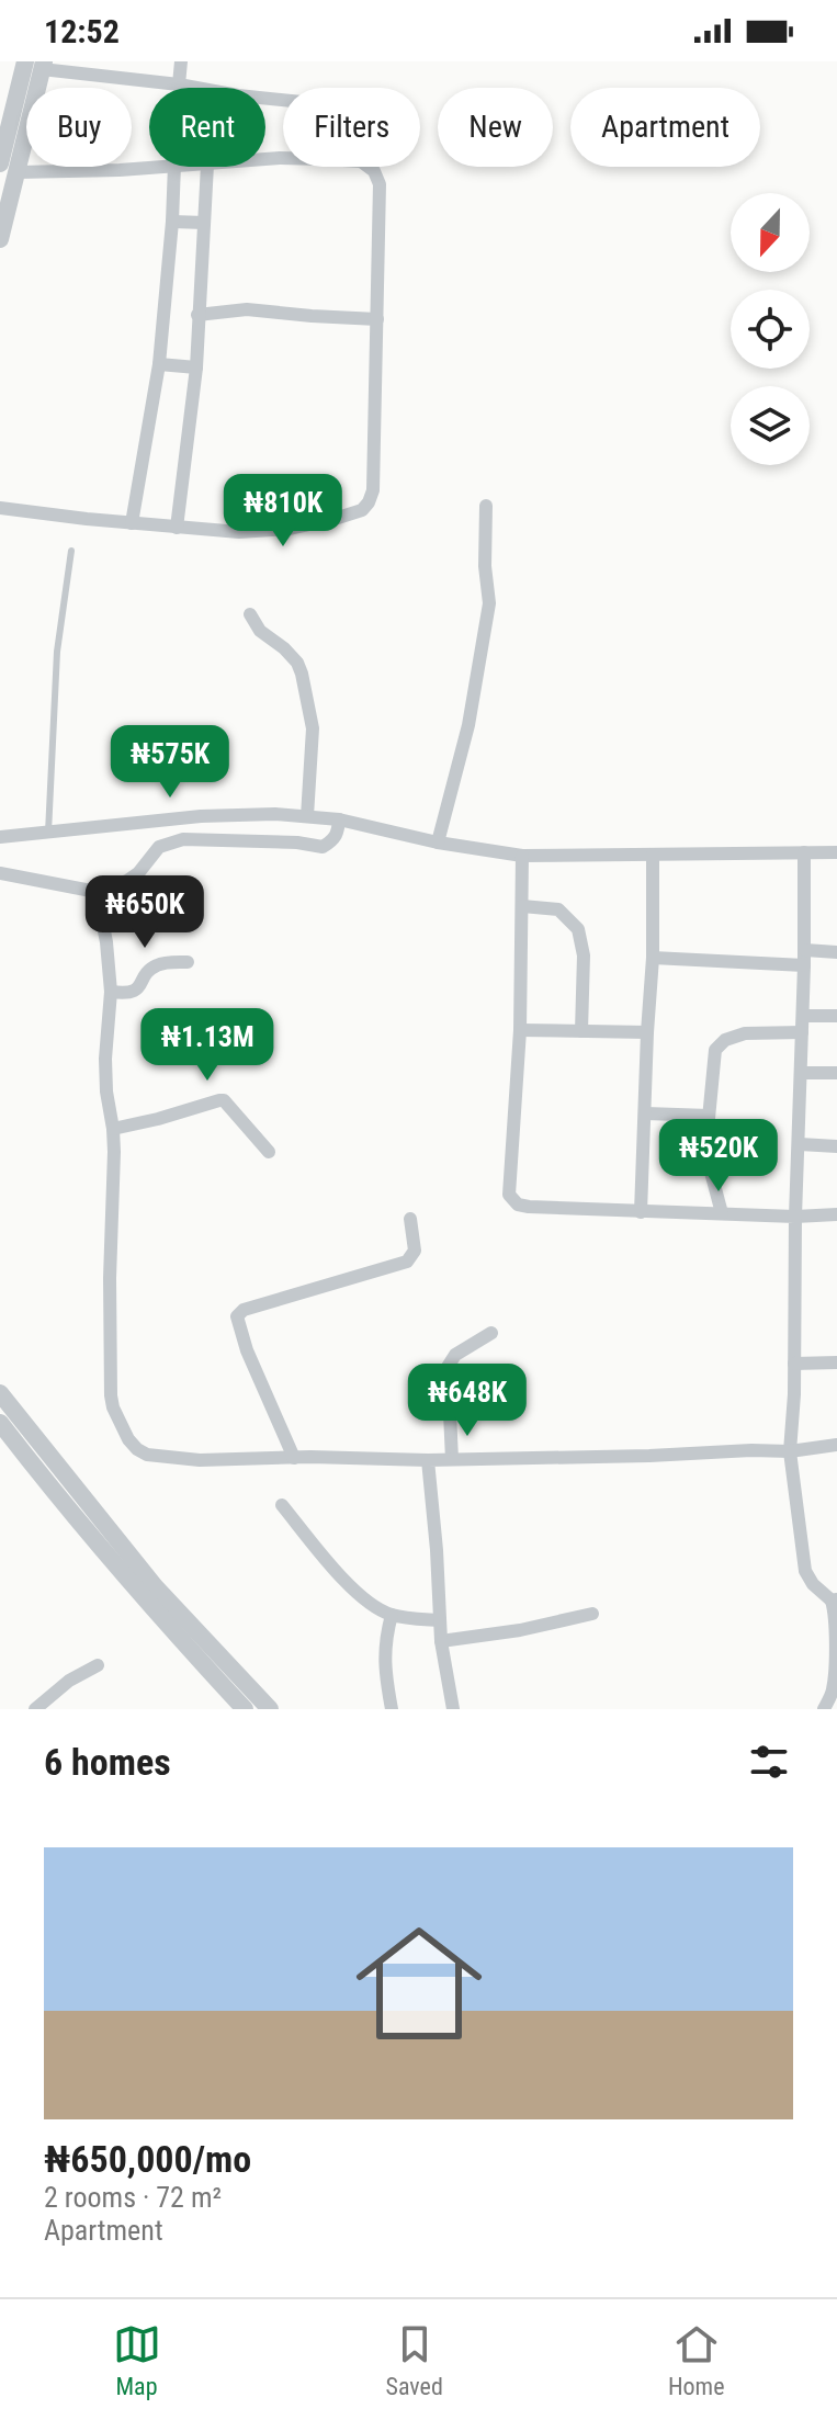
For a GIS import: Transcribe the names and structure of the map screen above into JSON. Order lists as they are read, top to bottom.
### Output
{
  "north": "bottom",
  "page": {
    "status": "12:52",
    "chip": [
      "Buy",
      "Rent",
      "Filters",
      "New",
      "Apartment"
    ],
    "price": [
      "₦810K",
      "₦575K",
      "₦650K",
      "₦1.13M",
      "₦520K",
      "₦648K"
    ],
    "heading": "6 homes",
    "list": [
      {
        "name": "₦650,000/mo",
        "note": "2 rooms · 72 m² · Apartment"
      }
    ],
    "tabs": ["Map", "Saved", "Home"]
  }
}
